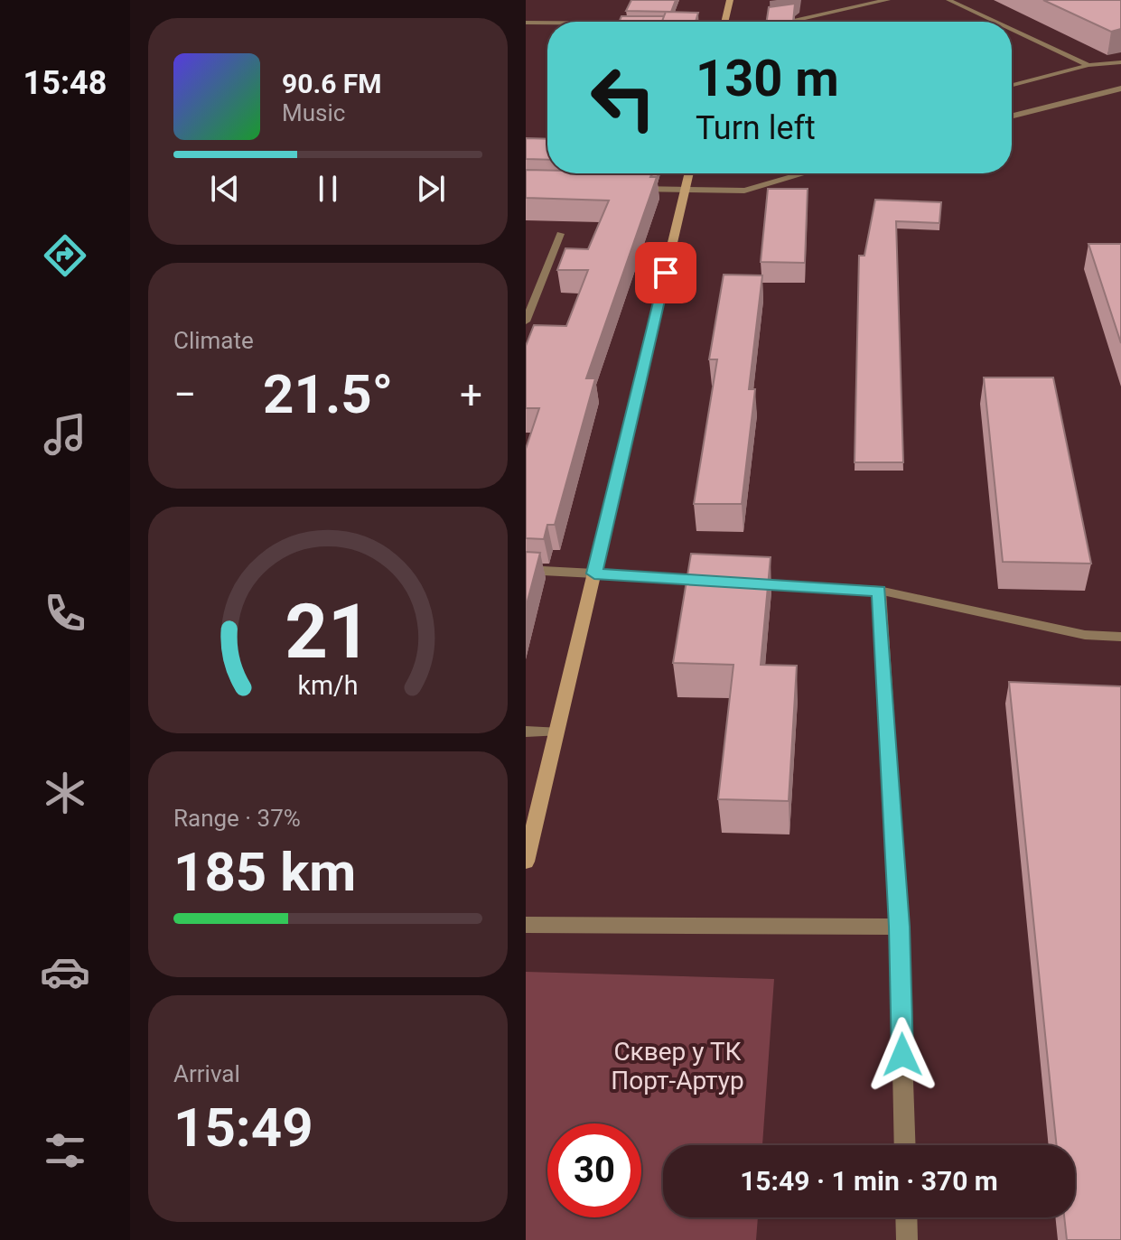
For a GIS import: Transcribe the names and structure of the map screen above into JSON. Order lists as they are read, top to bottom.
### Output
{
  "parks": ["Сквер у ТК Порт-Артур"],
  "page": {
    "tabs": "15:48",
    "turn": ["130 m", "Turn left"],
    "song": ["90.6 FM", "Music"],
    "tile": [
      "Climate",
      ["Range · 37%", "185 km"],
      ["Arrival", "15:49"]
    ],
    "heat": ["−", "21.5°", "+"],
    "limit": "30",
    "trip": "15:49 · 1 min · 370 m",
    "gauge": ["21", "km/h"]
  }
}
